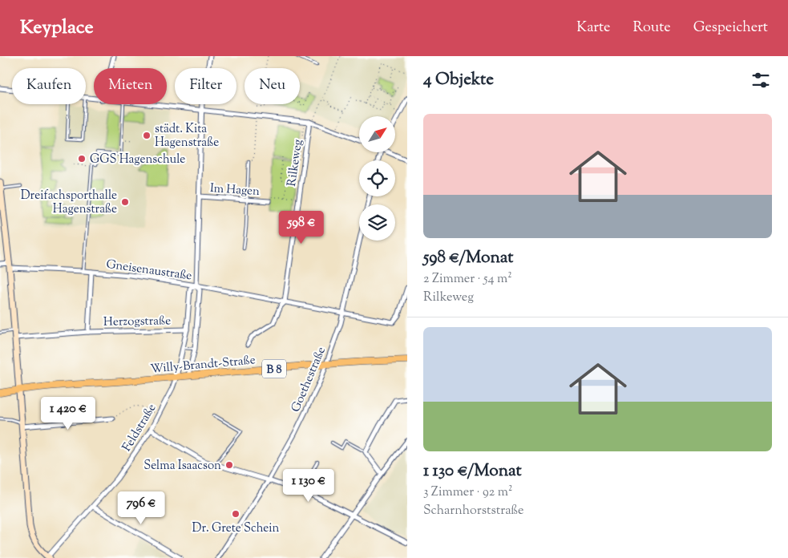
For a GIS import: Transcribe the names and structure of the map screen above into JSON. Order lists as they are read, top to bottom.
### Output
{
  "streets": {
    "main road": ["Willy-Brandt-Straße", "B 8"],
    "street": [
      "Rilkeweg",
      "Im Hagen",
      "Gneisenaustraße",
      "Herzogstraße",
      "Goethestraße",
      "Feldstraße"
    ]
  },
  "crossings": [
    ["Rilkeweg", "Gneisenaustraße"],
    ["Im Hagen", "Feldstraße"],
    ["Gneisenaustraße", "Herzogstraße"],
    ["Gneisenaustraße", "Goethestraße"],
    ["Gneisenaustraße", "Feldstraße"],
    ["Herzogstraße", "Feldstraße"],
    ["Willy-Brandt-Straße", "Goethestraße"],
    ["Willy-Brandt-Straße", "Feldstraße"]
  ],
  "places": [
    "städt. Kita Hagenstraße",
    "GGS Hagenschule",
    "Dreifachsporthalle Hagenstraße",
    "Selma Isaacson",
    "Dr. Grete Schein"
  ],
  "north": "top right",
  "page": {
    "header": "Keyplace",
    "nav": ["Karte", "Route", "Gespeichert"],
    "heading": "4 Objekte",
    "chip": [
      "Kaufen",
      "Mieten",
      "Filter",
      "Neu"
    ],
    "list": [
      {
        "name": "598 €/Monat",
        "note": "2 Zimmer · 54 m² · Rilkeweg"
      },
      {
        "name": "1 130 €/Monat",
        "note": "3 Zimmer · 92 m² · Scharnhorststraße"
      }
    ],
    "price": [
      "598 €",
      "1 420 €",
      "1 130 €",
      "796 €"
    ]
  }
}
